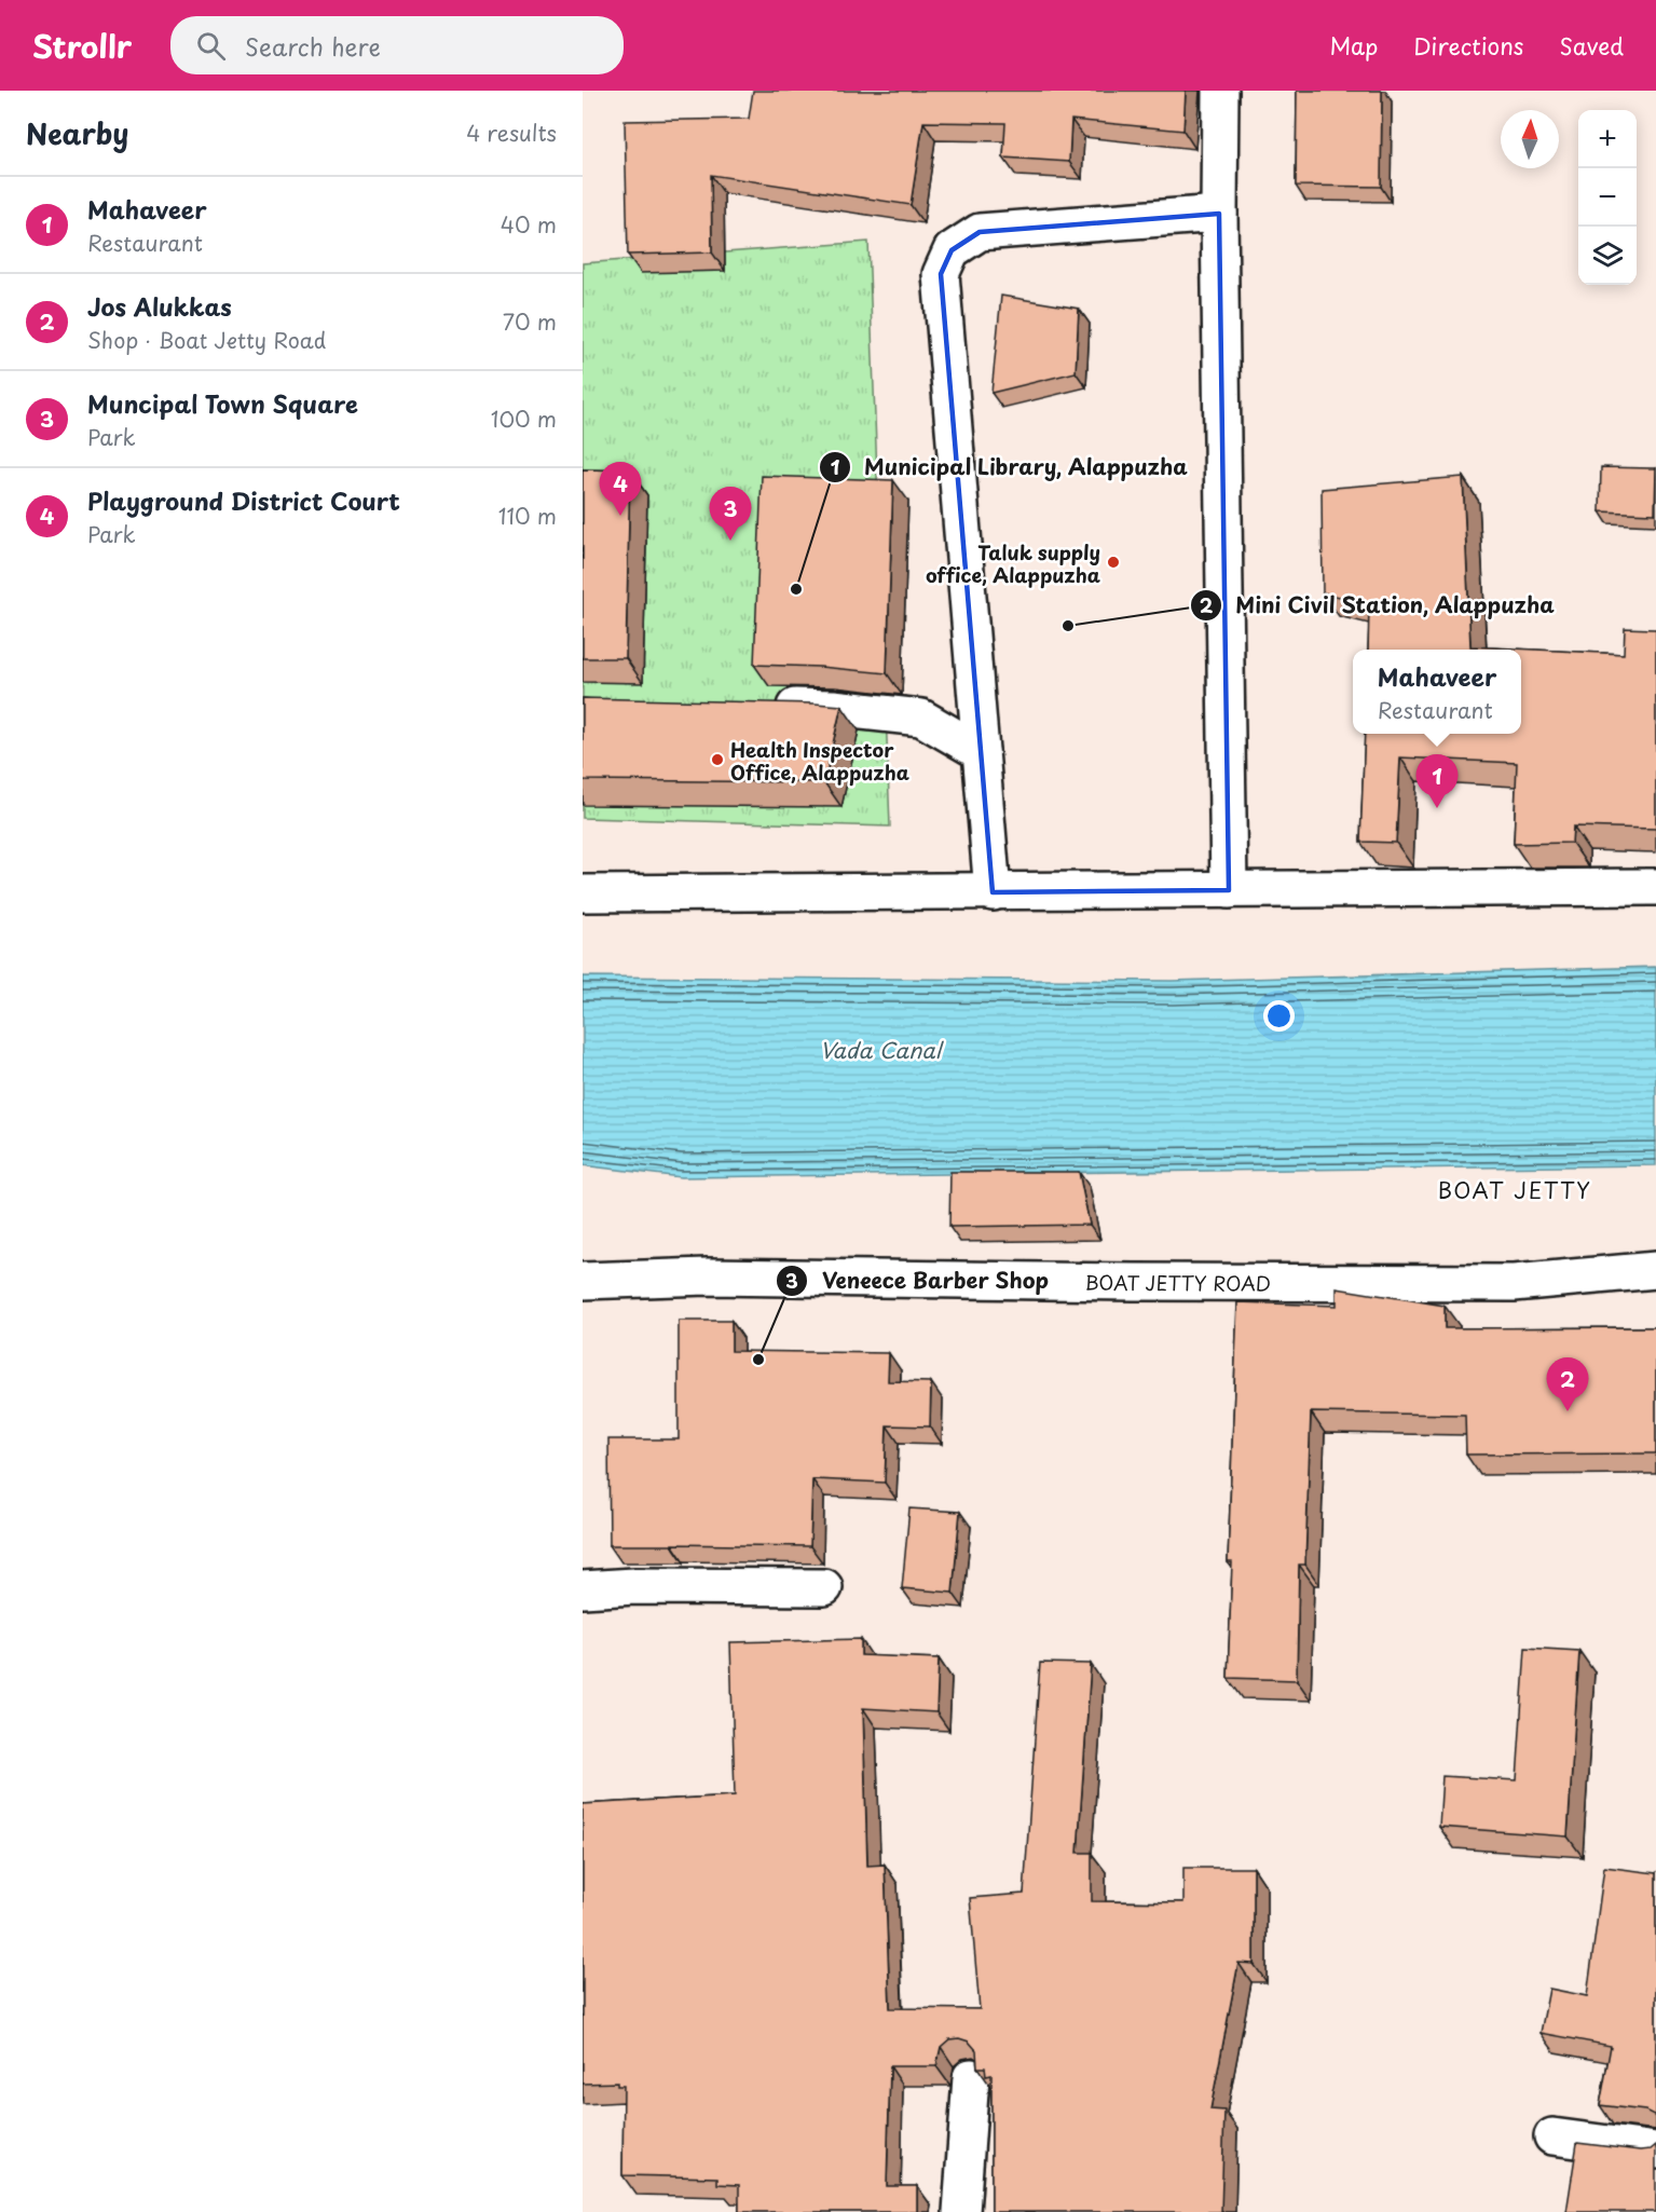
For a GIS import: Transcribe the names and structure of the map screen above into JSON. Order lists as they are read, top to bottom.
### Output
{
  "streets": {
    "street": ["BOAT JETTY ROAD"]
  },
  "districts": ["BOAT JETTY"],
  "water": ["Vada Canal"],
  "places": [
    "Taluk supply office, Alappuzha",
    "Municipal Library, Alappuzha",
    "Mini Civil Station, Alappuzha",
    "Health Inspector Office, Alappuzha",
    "Veneece Barber Shop"
  ],
  "north": "top",
  "page": {
    "header": "Strollr",
    "search": "Search here",
    "nav": ["Map", "Directions", "Saved"],
    "heading": ["Nearby", "4 results"],
    "map_buttons": ["+", "−"],
    "list": [
      {
        "mark": "1",
        "name": "Mahaveer",
        "note": "Restaurant",
        "value": "40 m"
      },
      {
        "mark": "2",
        "name": "Jos Alukkas",
        "note": "Shop · Boat Jetty Road",
        "value": "70 m"
      },
      {
        "mark": "3",
        "name": "Muncipal Town Square",
        "note": "Park",
        "value": "100 m"
      },
      {
        "mark": "4",
        "name": "Playground District Court",
        "note": "Park",
        "value": "110 m"
      }
    ],
    "pins": [
      "4",
      "3",
      "1",
      "2"
    ],
    "popup": ["Mahaveer", "Restaurant"]
  }
}
